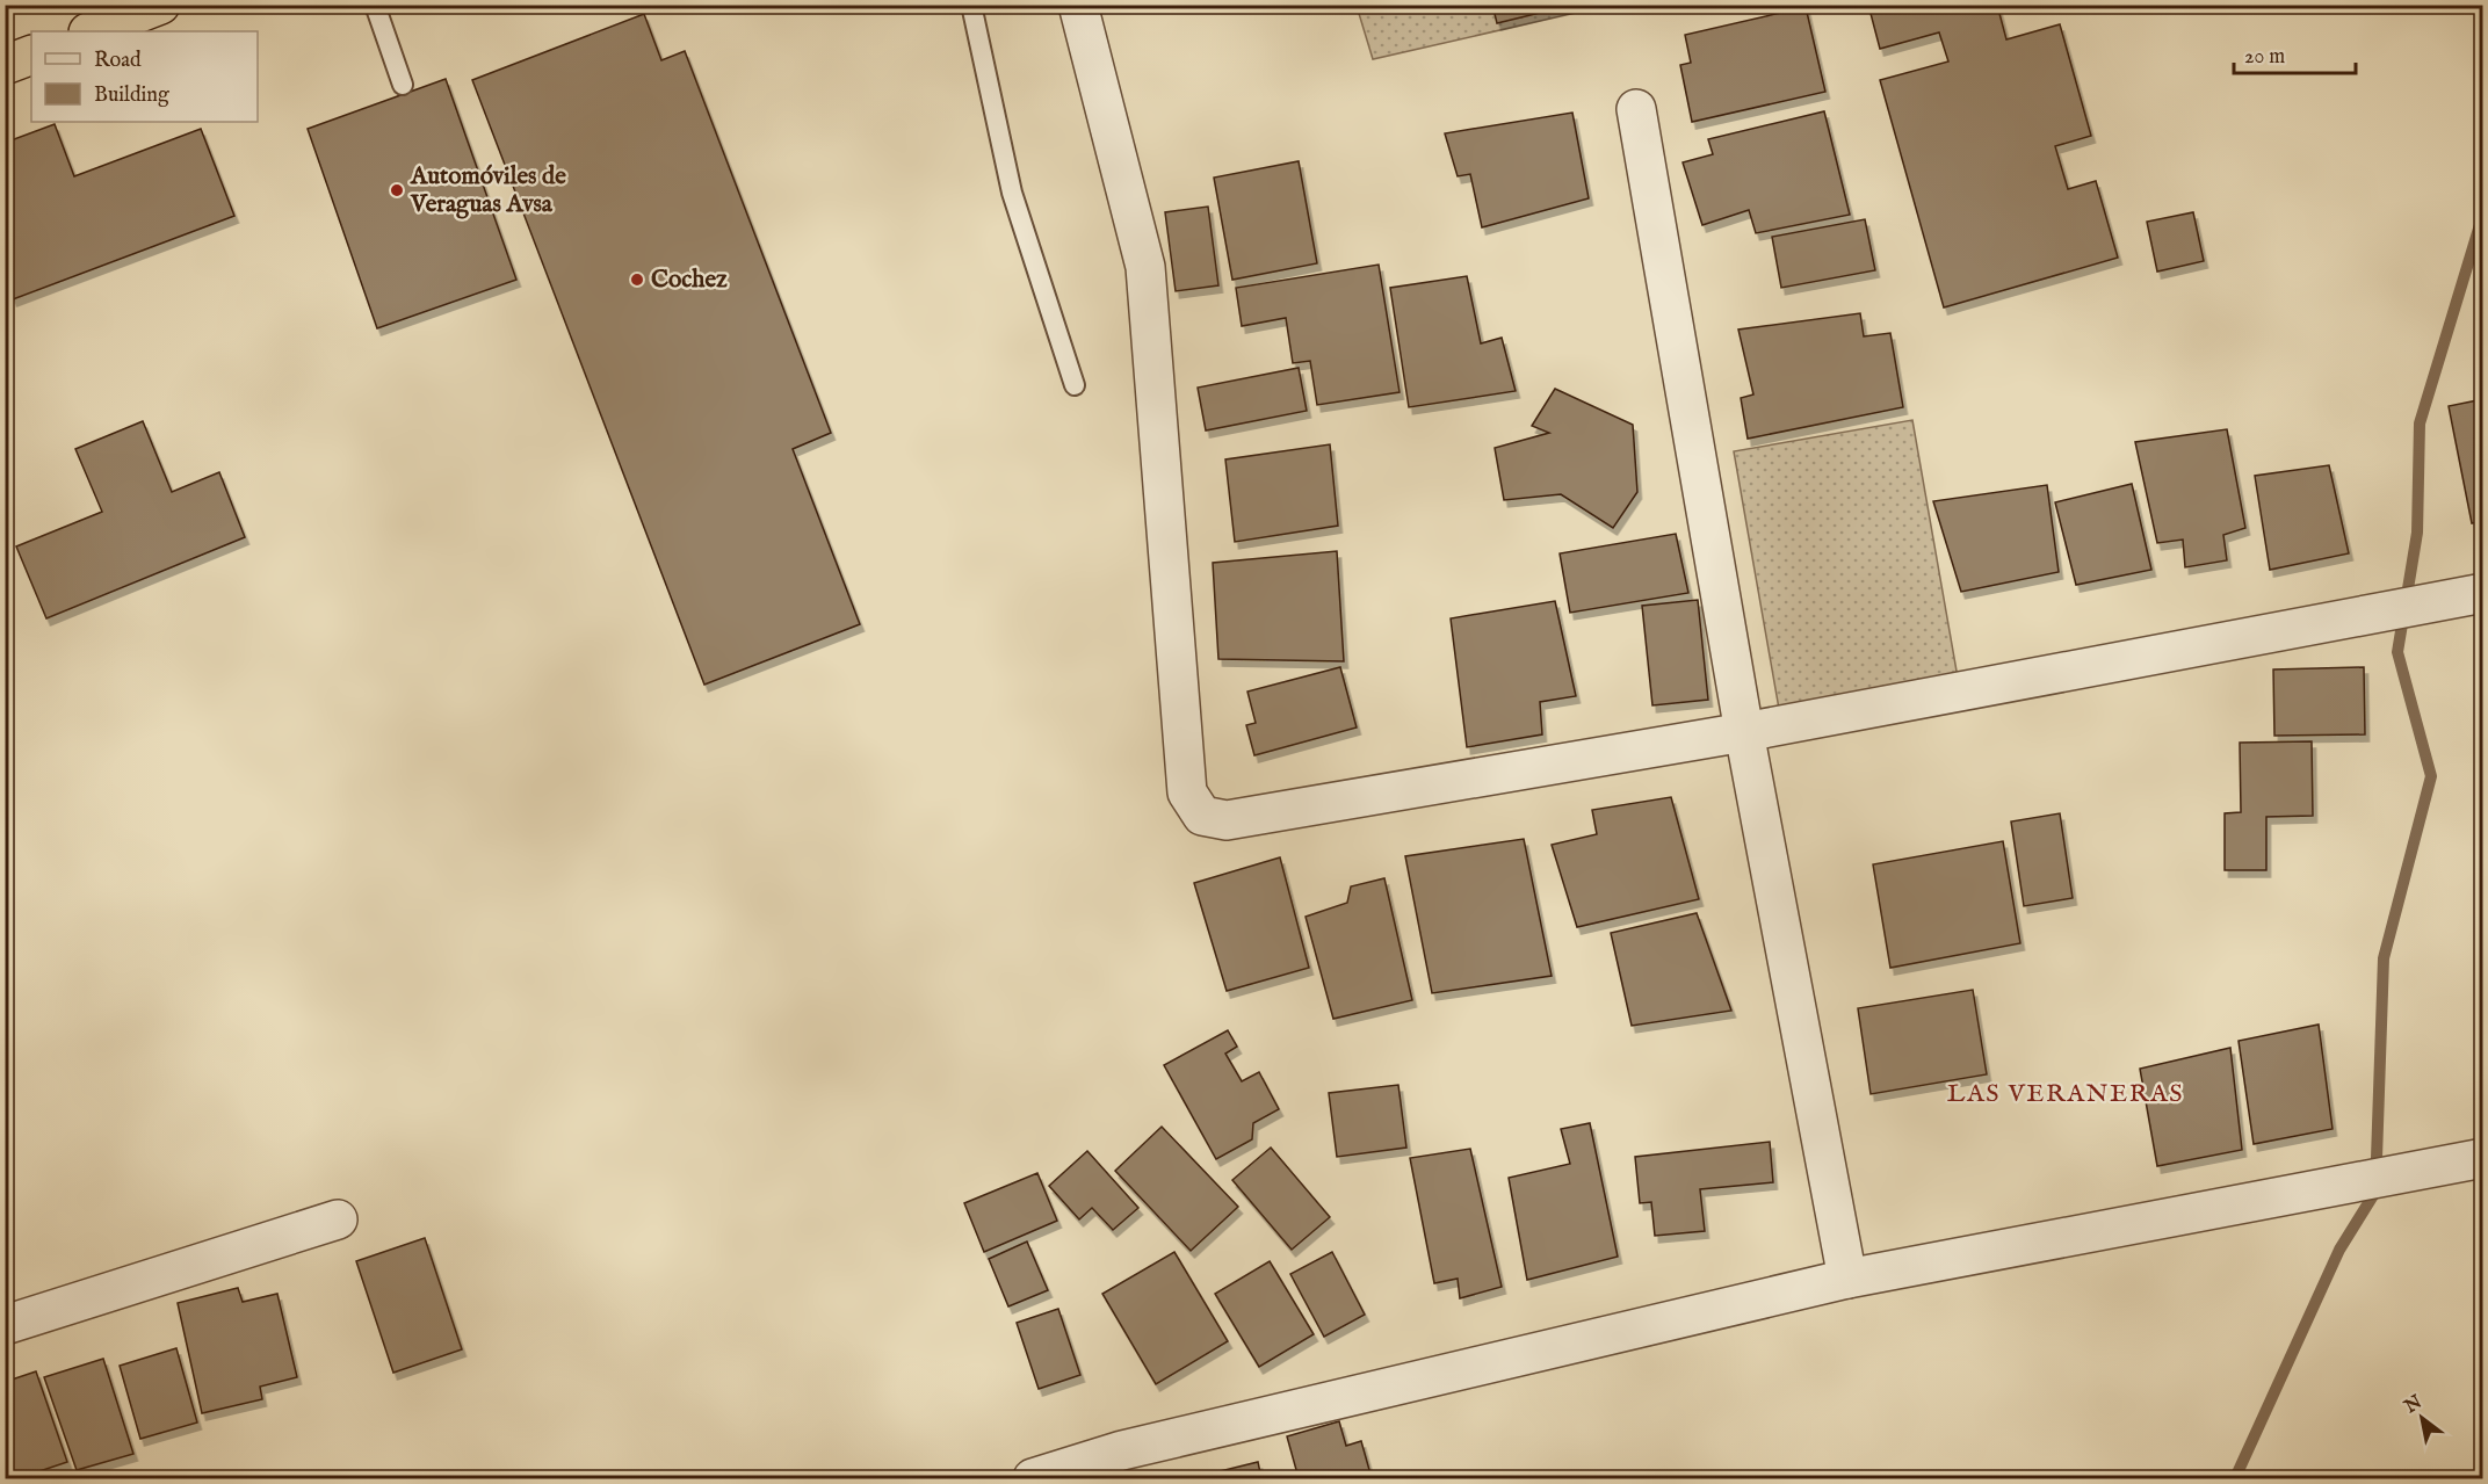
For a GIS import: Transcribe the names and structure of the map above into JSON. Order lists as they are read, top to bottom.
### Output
{
  "districts": ["LAS VERANERAS"],
  "places": ["Automóviles de Veraguas Avsa", "Cochez"],
  "legend": ["Road", "Building"],
  "scale_bar": "20 m",
  "north": "top left"
}
